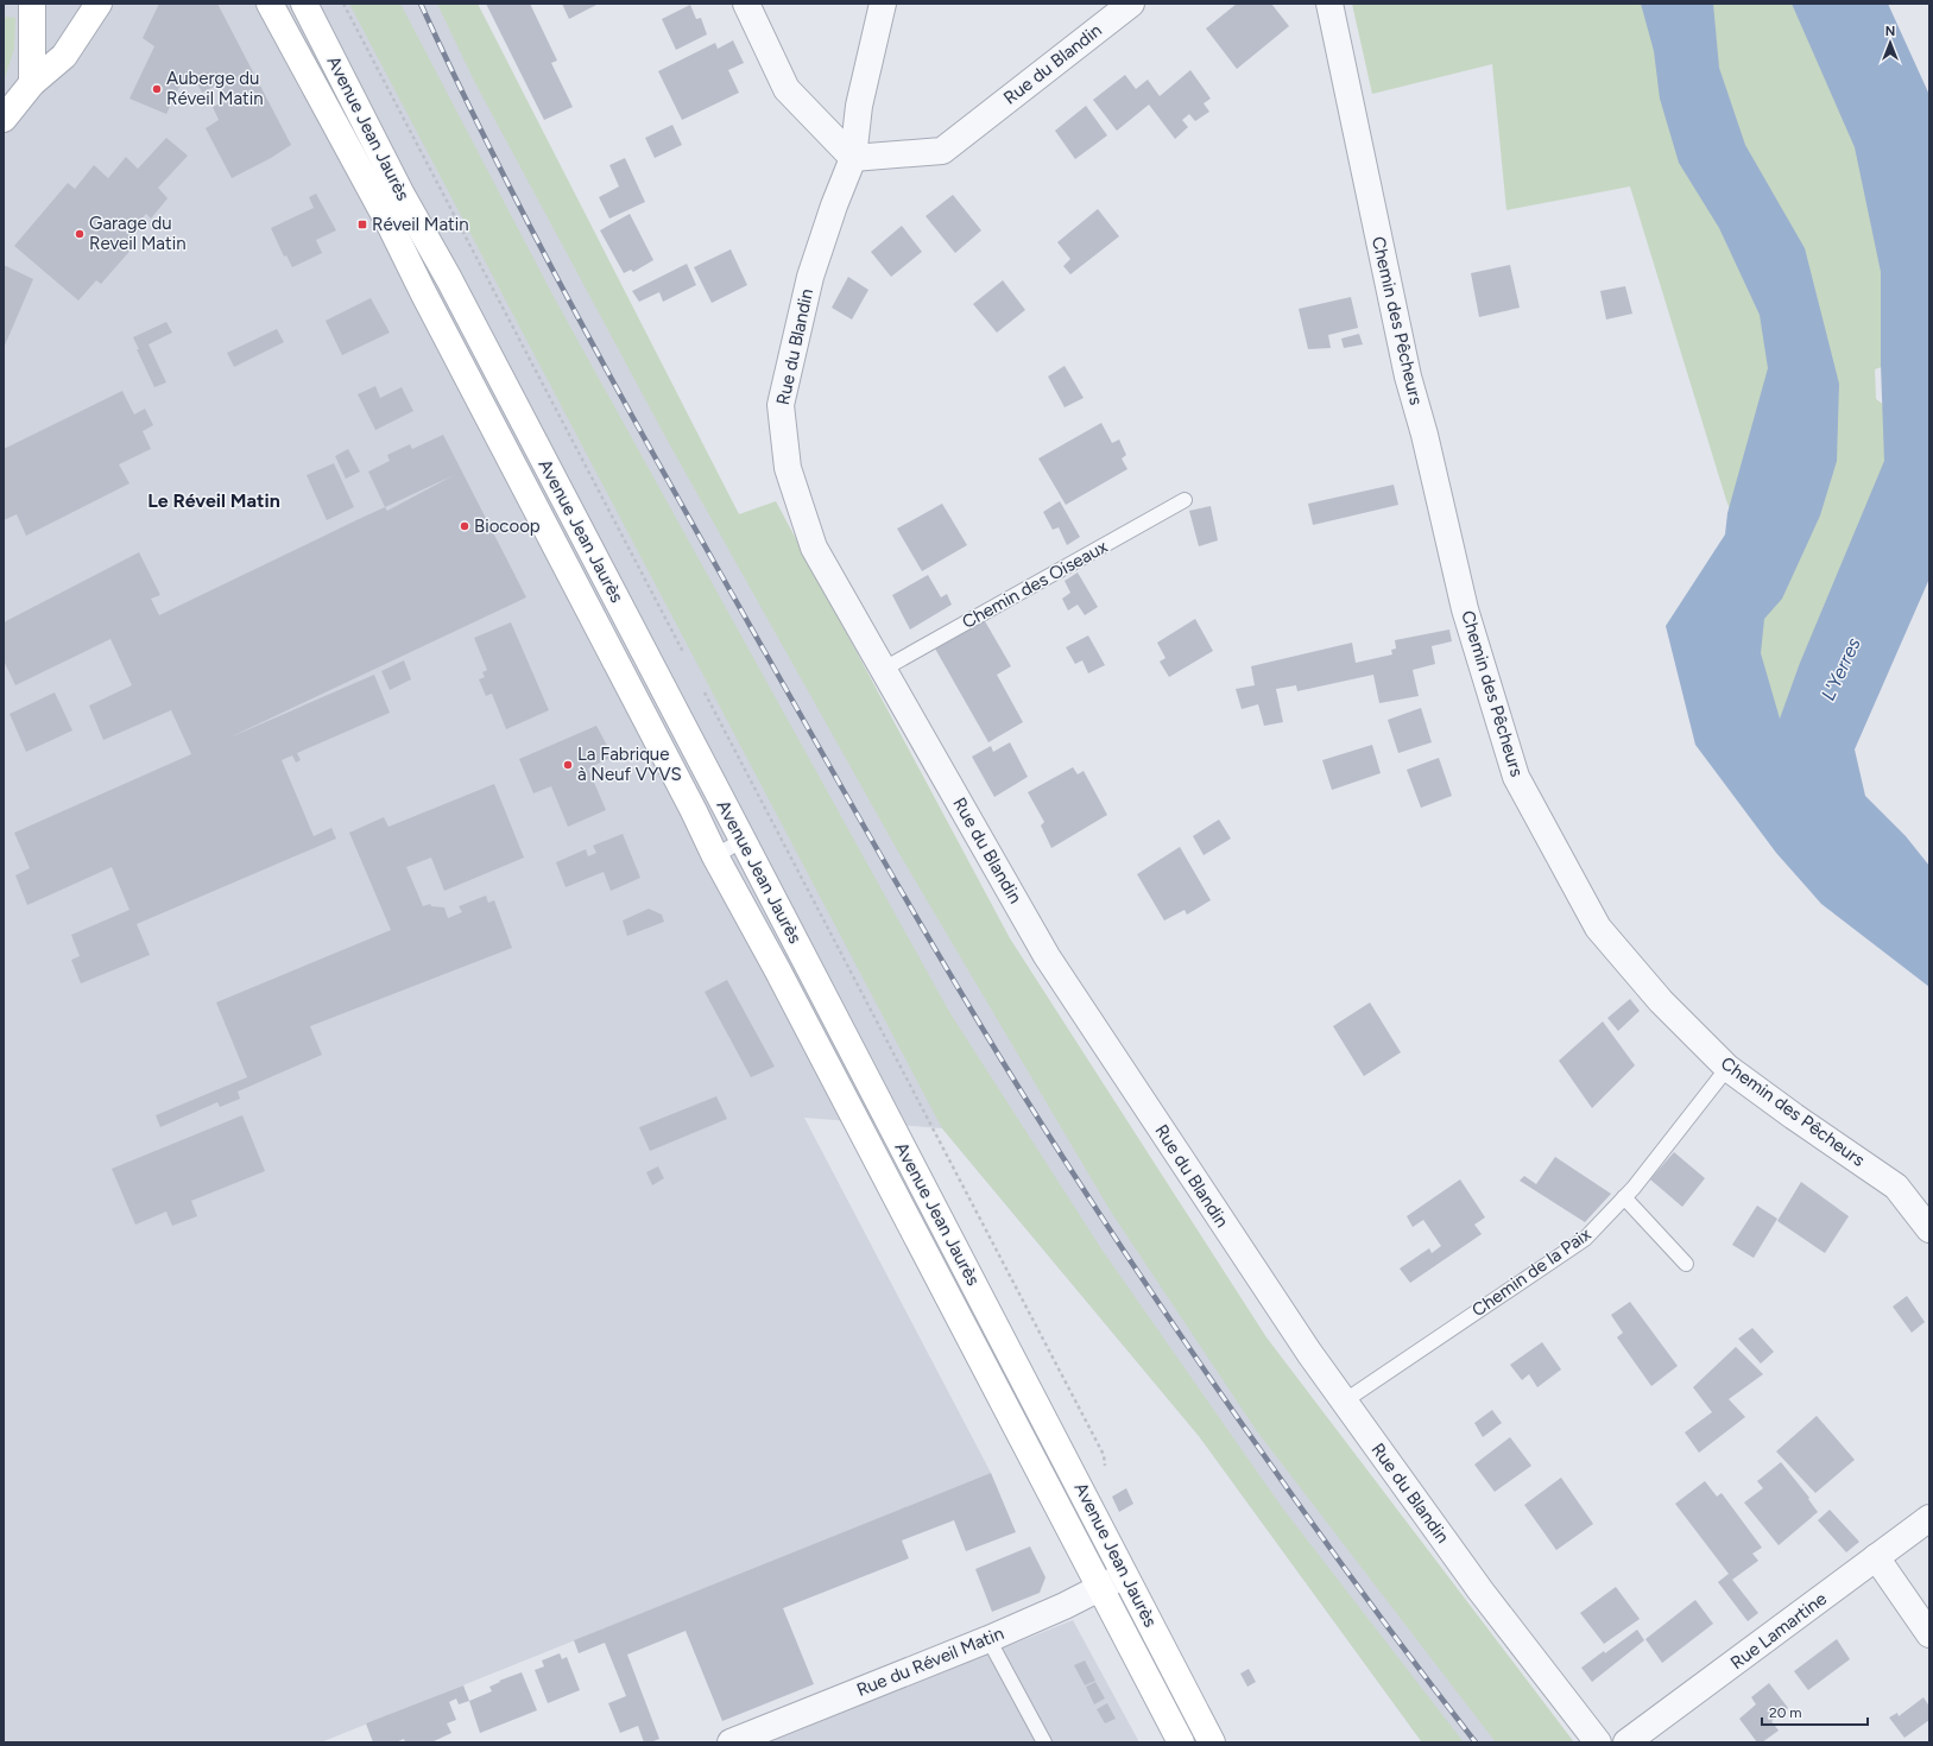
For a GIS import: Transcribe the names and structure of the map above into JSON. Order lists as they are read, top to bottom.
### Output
{
  "streets": {
    "main road": ["Avenue Jean Jaurès"],
    "street": [
      "Rue du Blandin",
      "Chemin des Pêcheurs",
      "Rue Lamartine",
      "Rue du Réveil Matin"
    ],
    "lane": ["Chemin des Oiseaux", "Chemin de la Paix"]
  },
  "crossings": [
    ["Rue du Blandin", "Chemin des Oiseaux"],
    ["Rue du Blandin", "Chemin de la Paix"],
    ["Avenue Jean Jaurès", "Rue du Réveil Matin"],
    ["Chemin des Pêcheurs", "Chemin de la Paix"]
  ],
  "districts": ["Le Réveil Matin"],
  "water": ["L'Yerres"],
  "places": {
    "other": [
      "Auberge du Réveil Matin",
      "Garage du Reveil Matin",
      "Biocoop",
      "La Fabrique à Neuf VYVS"
    ],
    "transit": ["Réveil Matin"]
  },
  "scale_bar": "20 m",
  "north": "top"
}
